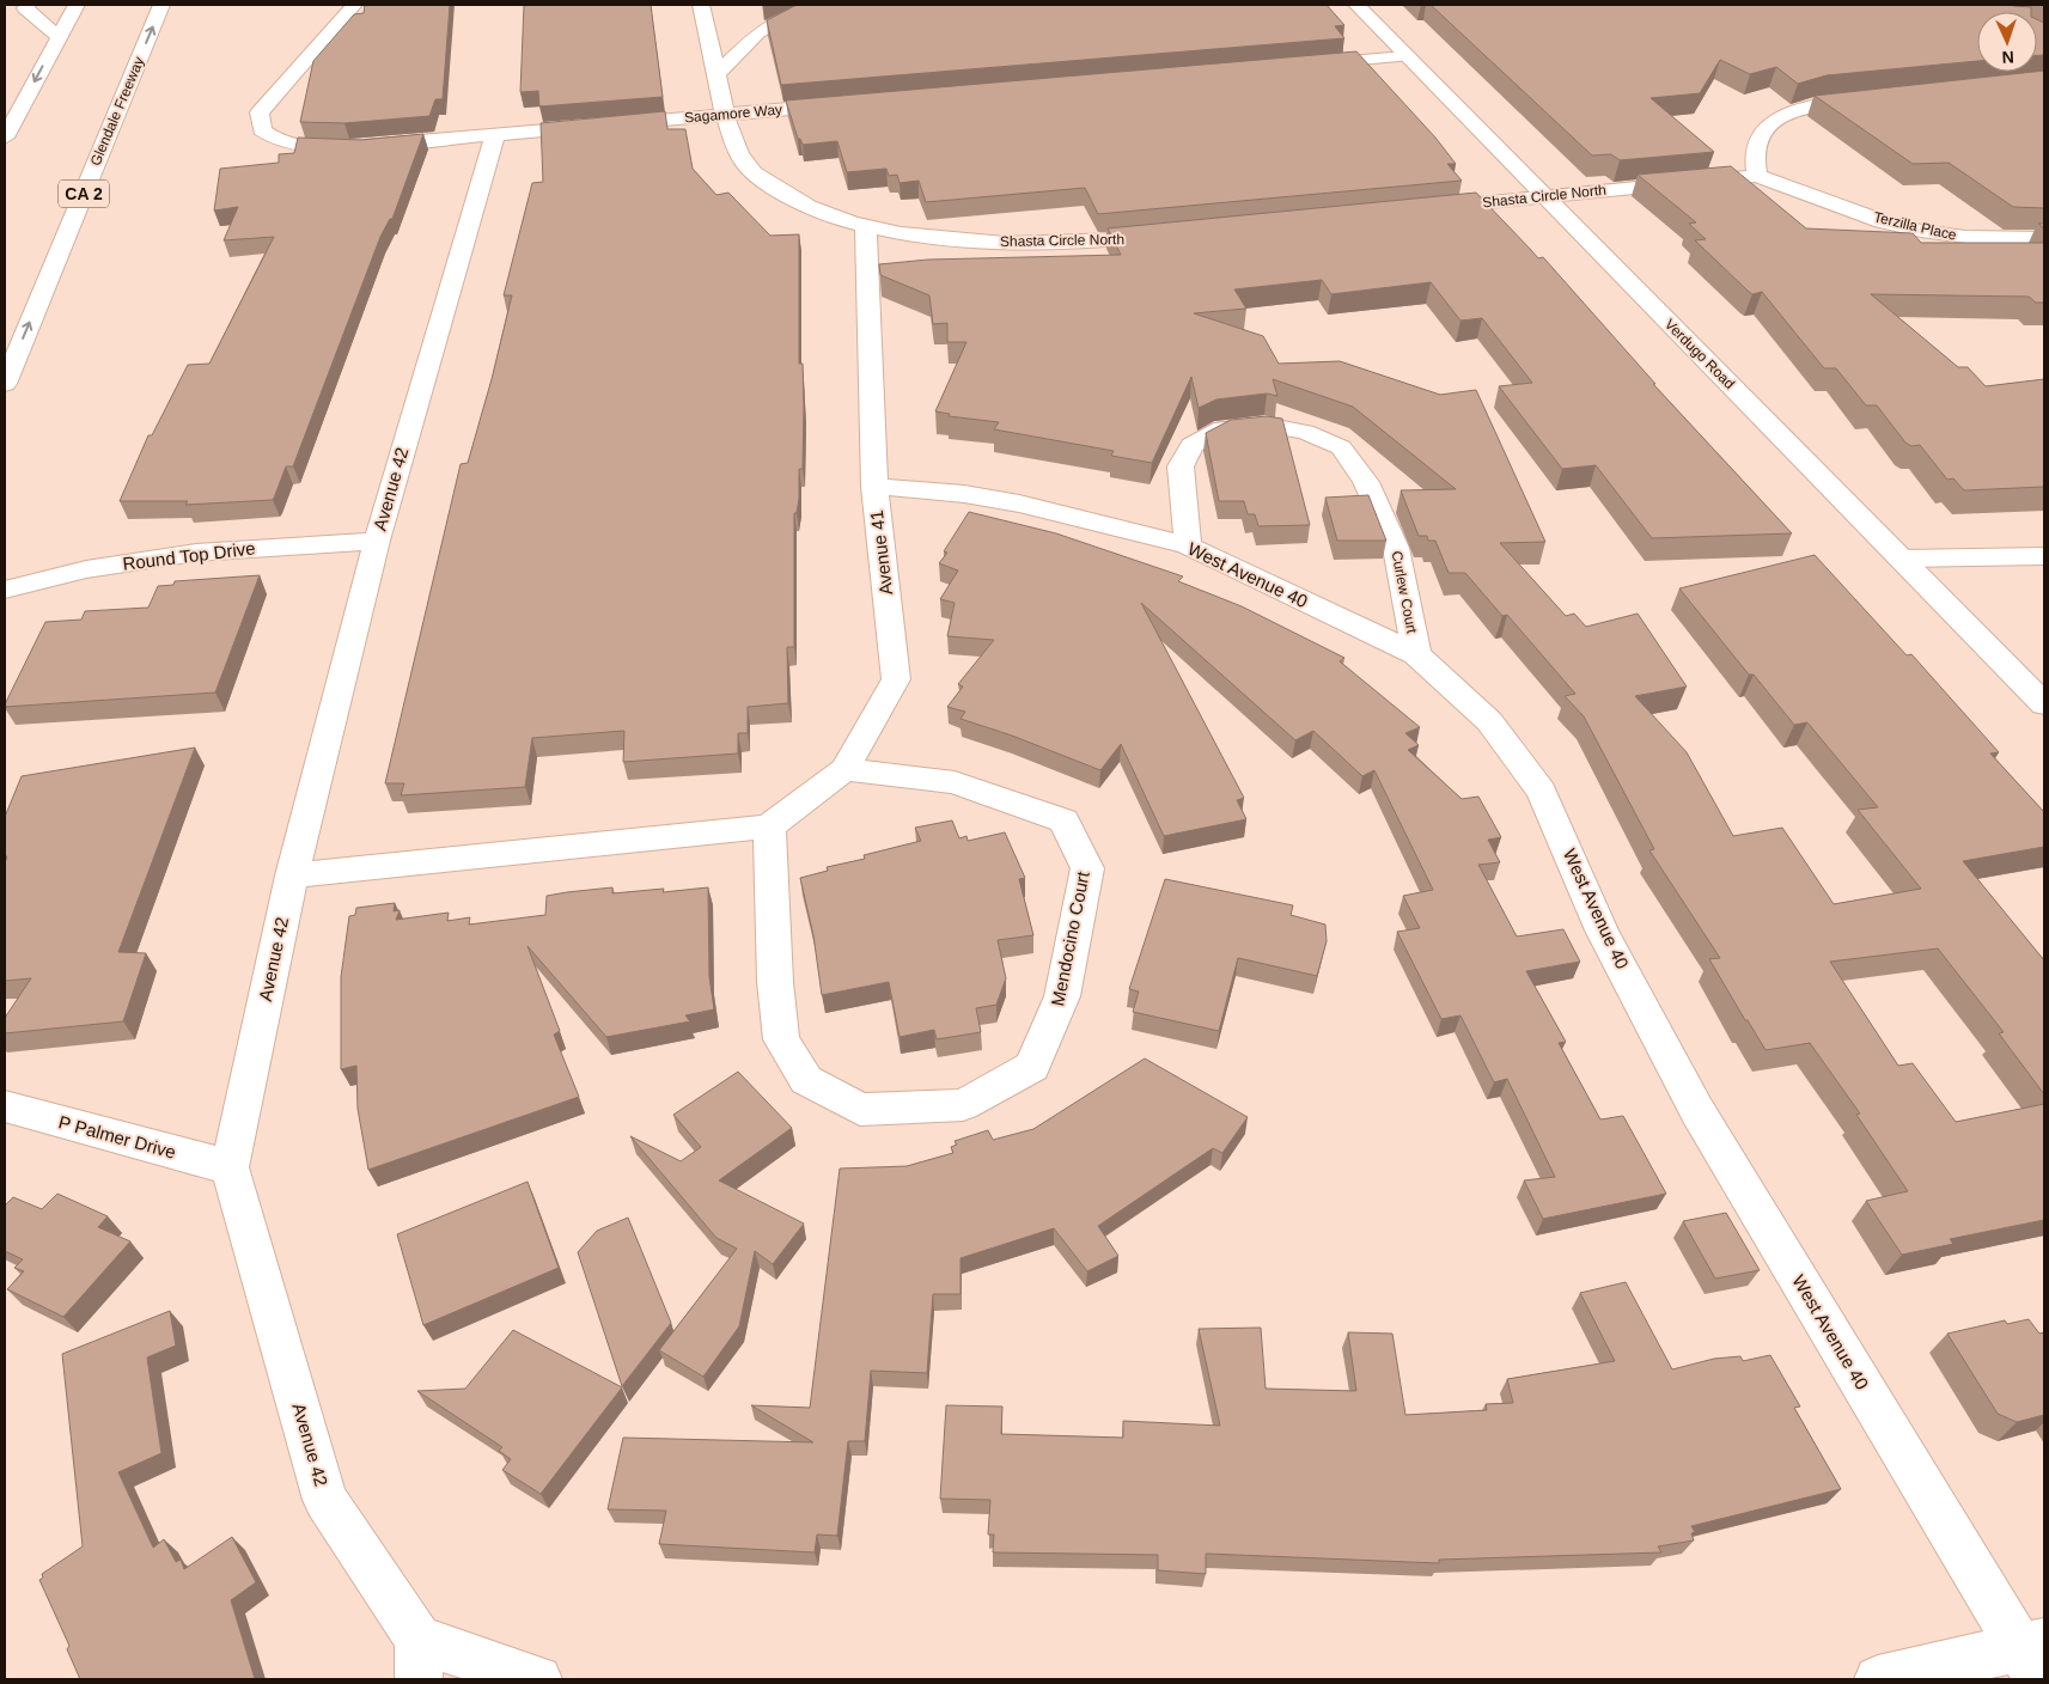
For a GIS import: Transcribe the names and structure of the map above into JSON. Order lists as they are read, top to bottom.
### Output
{
  "streets": {
    "main road": [
      "Glendale Freeway",
      "Sagamore Way",
      "CA 2",
      "Shasta Circle North",
      "Terzilla Place",
      "Verdugo Road",
      "Avenue 42",
      "Avenue 41",
      "Round Top Drive",
      "West Avenue 40",
      "Curlew Court",
      "Mendocino Court",
      "P Palmer Drive"
    ]
  },
  "crossings": [
    ["Sagamore Way", "Shasta Circle North"],
    ["Sagamore Way", "Avenue 42"],
    ["Shasta Circle North", "Terzilla Place"],
    ["Shasta Circle North", "Verdugo Road"],
    ["Shasta Circle North", "Avenue 41"],
    ["Avenue 42", "Round Top Drive"],
    ["Avenue 42", "P Palmer Drive"],
    ["Avenue 41", "West Avenue 40"],
    ["Avenue 41", "Mendocino Court"],
    ["West Avenue 40", "Curlew Court"]
  ],
  "north": "bottom"
}
